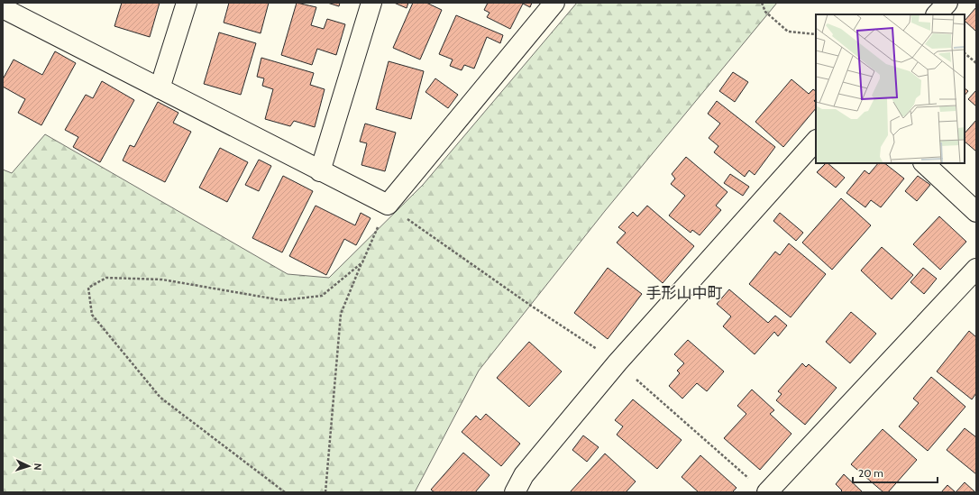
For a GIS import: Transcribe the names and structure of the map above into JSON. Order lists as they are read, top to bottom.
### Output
{
  "districts": ["手形山中町"],
  "scale_bar": "20 m",
  "north": "right"
}
